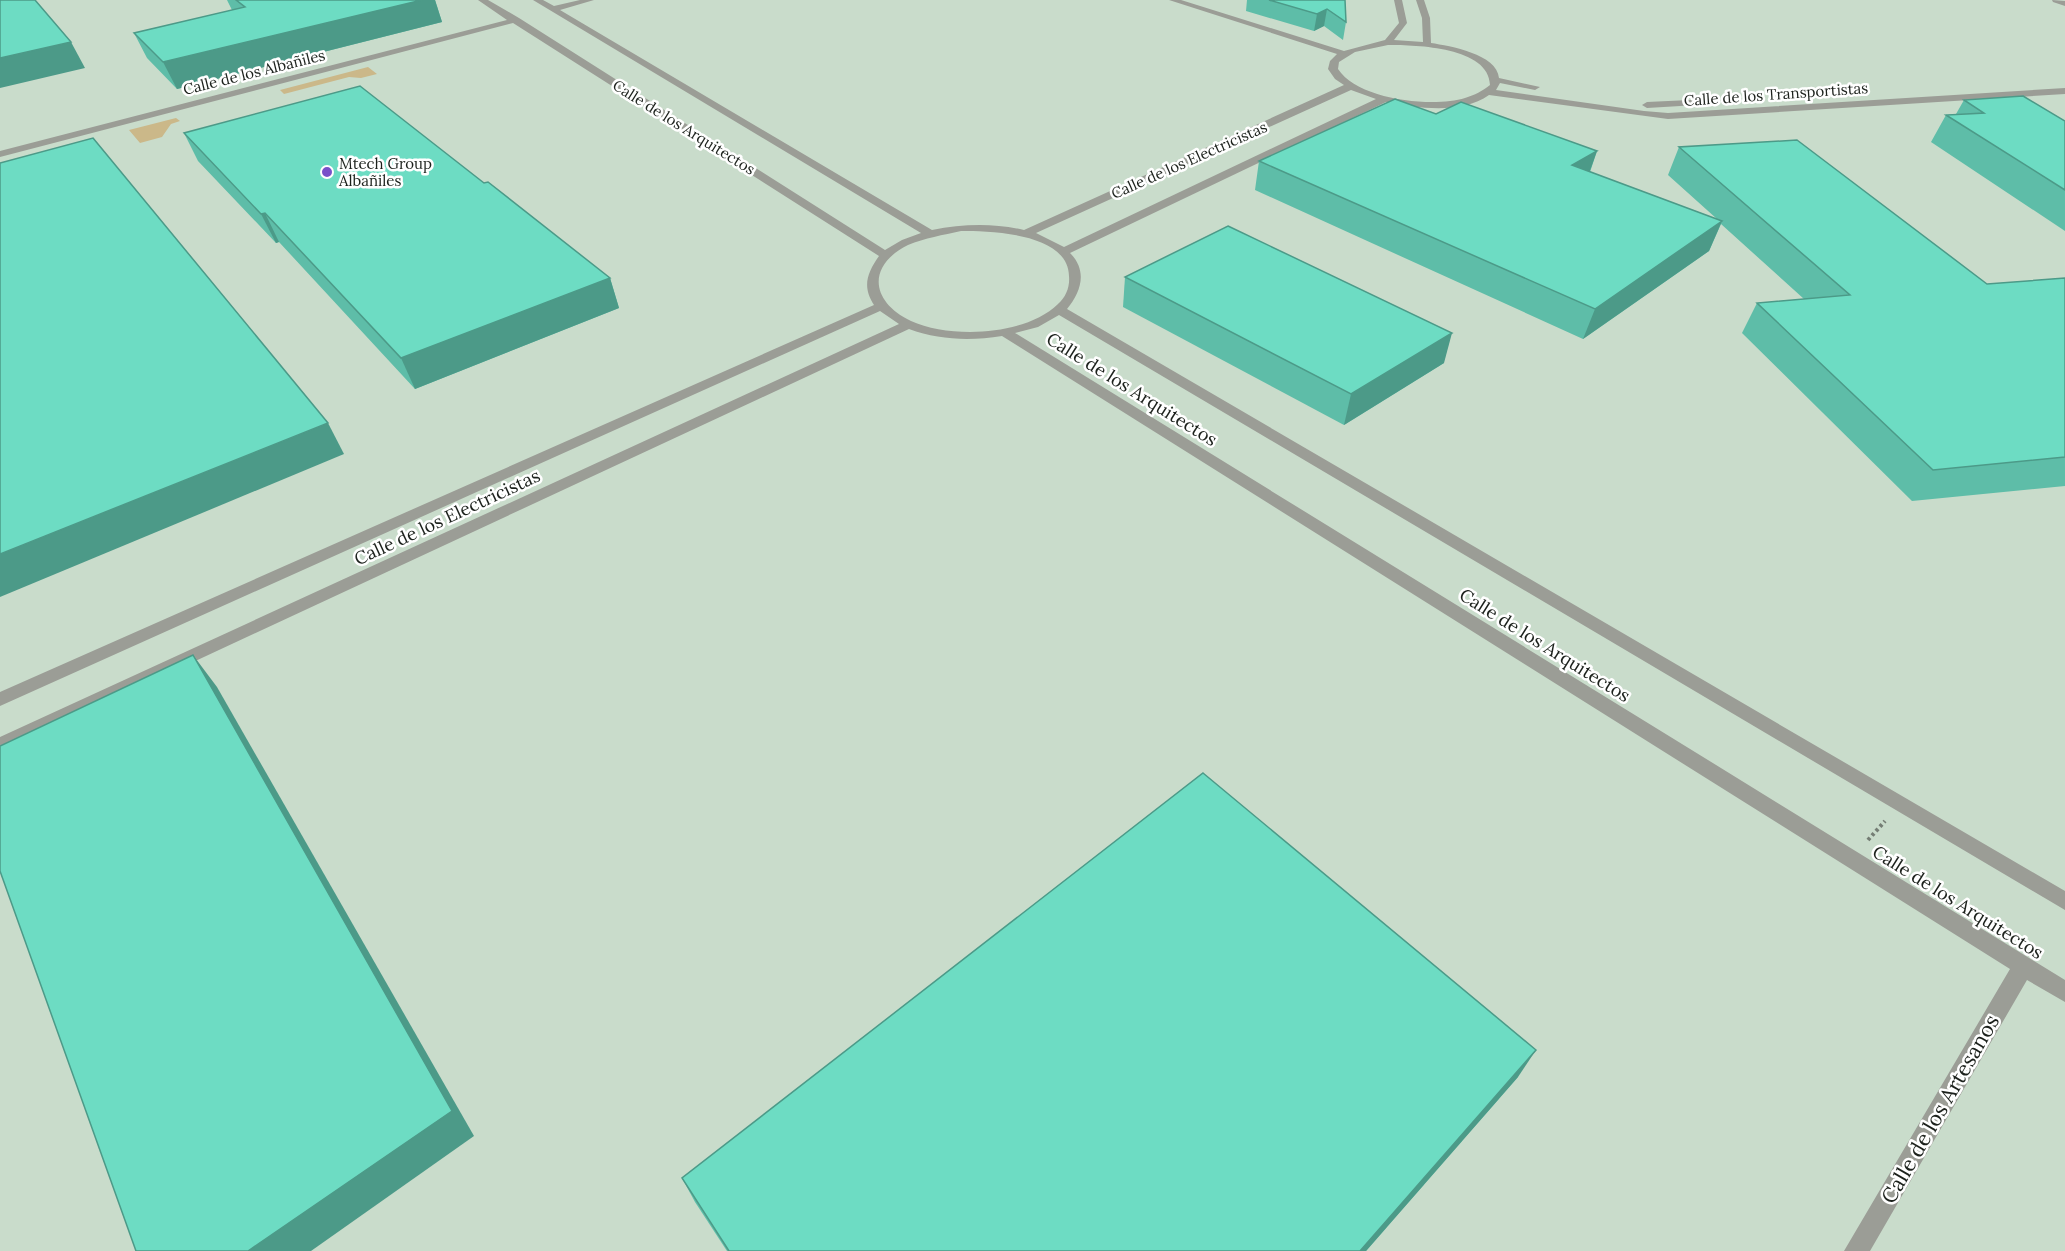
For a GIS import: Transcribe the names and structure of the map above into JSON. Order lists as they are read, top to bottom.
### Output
{
  "streets": {
    "street": [
      "Calle de los Albañiles",
      "Calle de los Transportistas",
      "Calle de los Arquitectos",
      "Calle de los Electricistas",
      "Calle de los Artesanos"
    ]
  },
  "crossings": [
    ["Calle de los Albañiles", "Calle de los Arquitectos"],
    ["Calle de los Arquitectos", "Calle de los Artesanos"]
  ],
  "places": ["Mtech Group Albañiles"]
}
